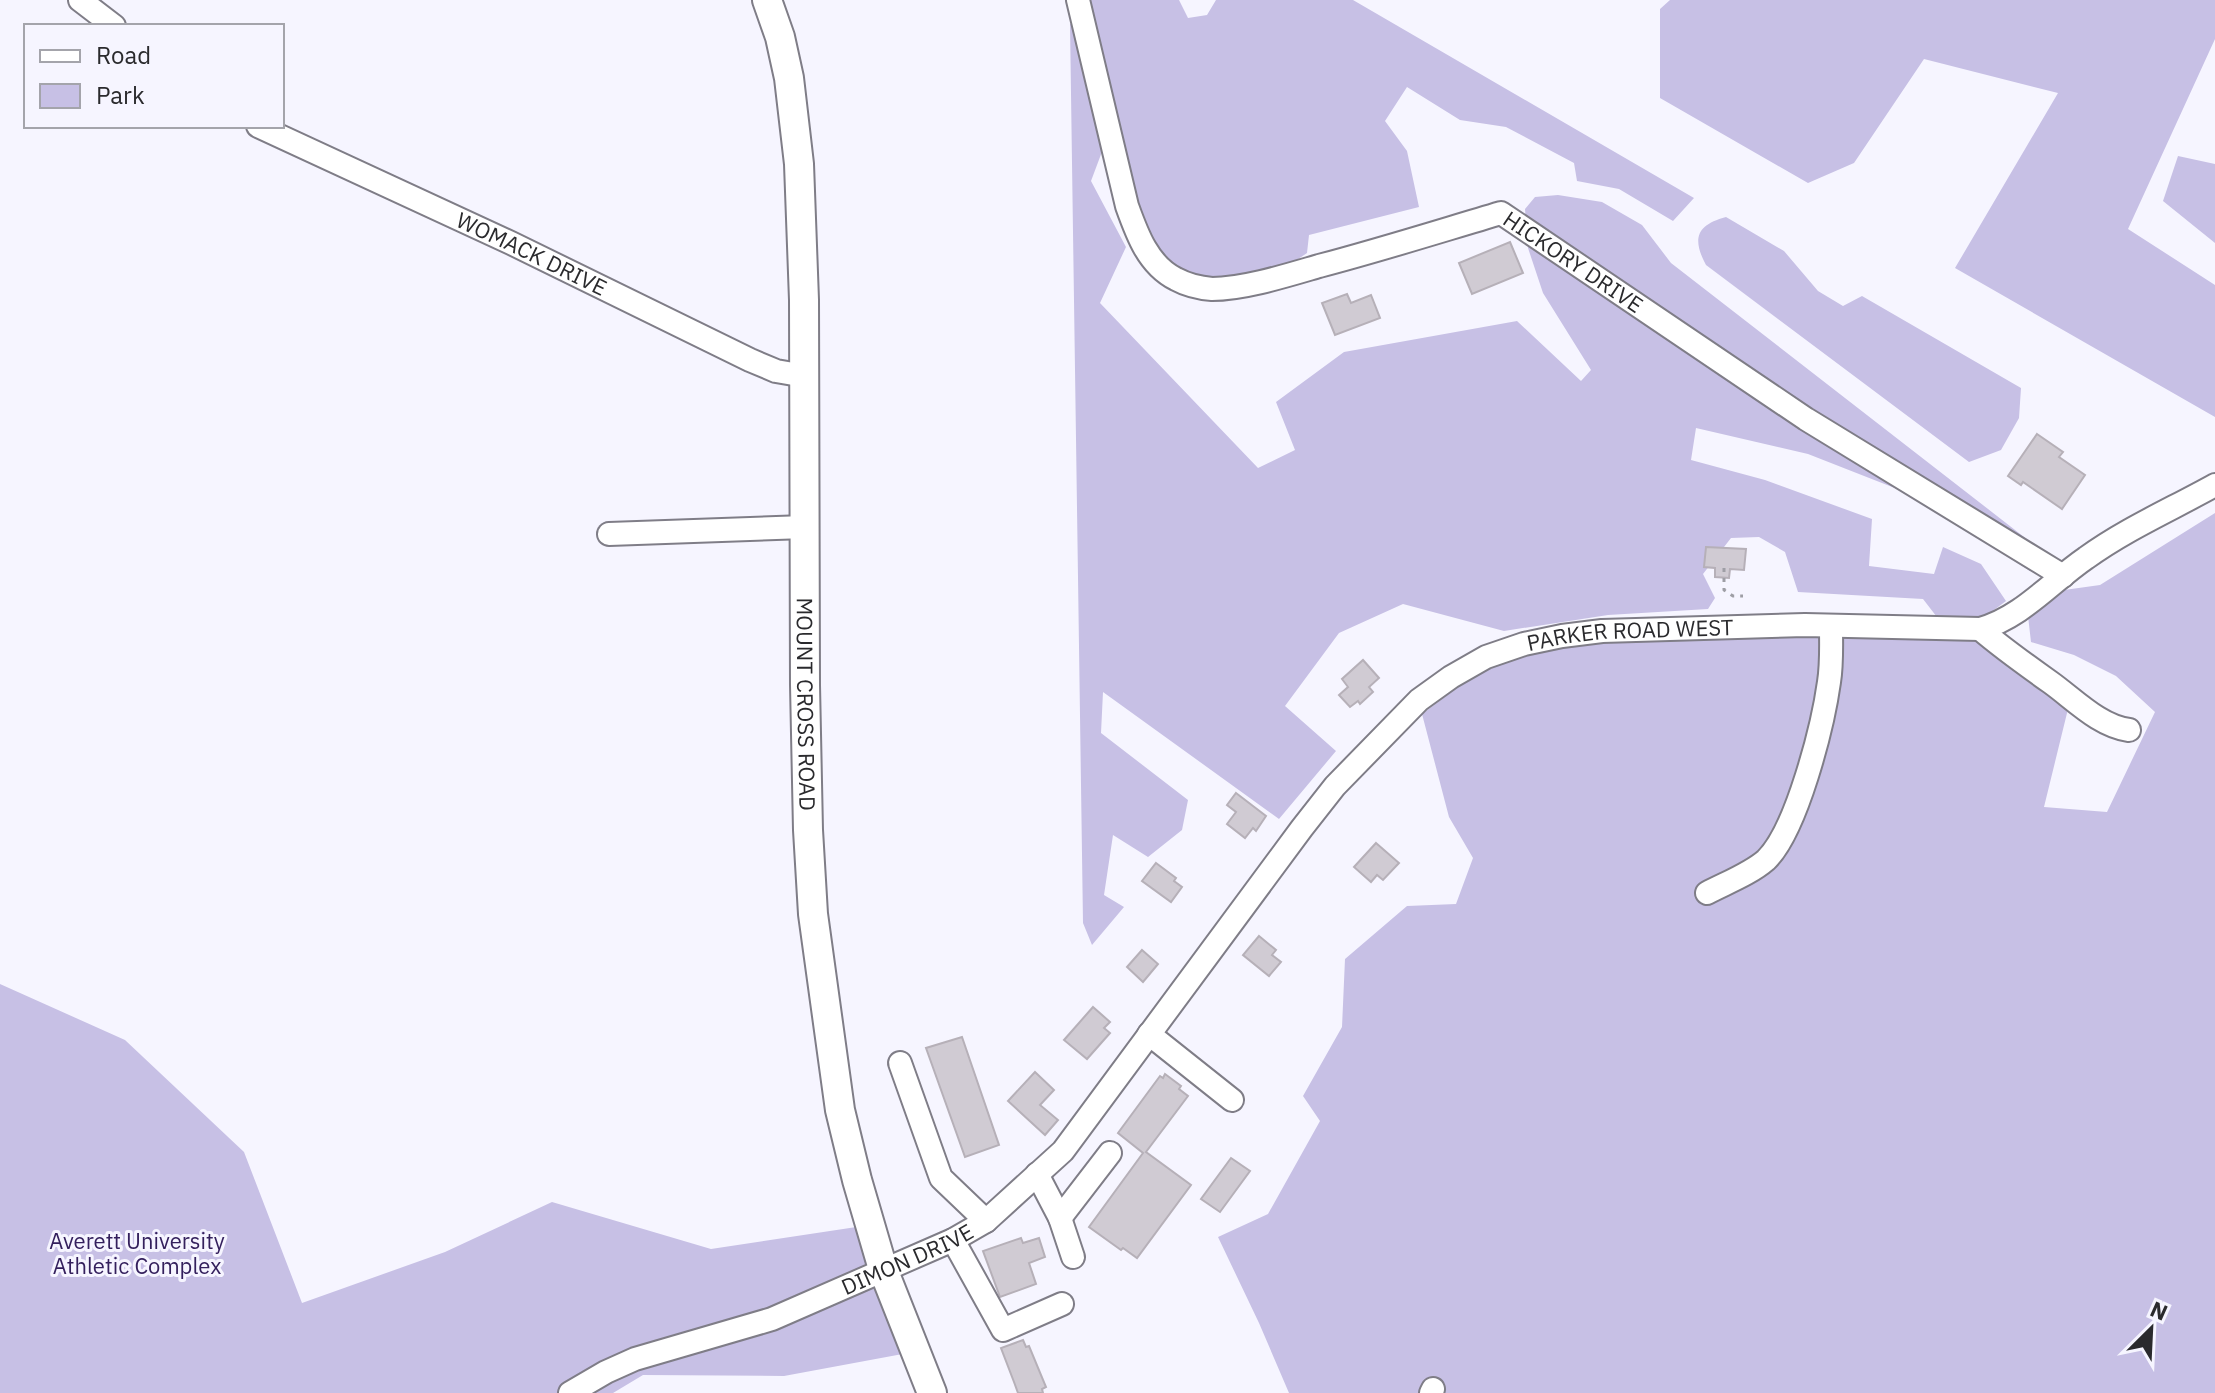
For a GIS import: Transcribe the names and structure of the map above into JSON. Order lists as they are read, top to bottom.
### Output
{
  "streets": {
    "main road": ["MOUNT CROSS ROAD"],
    "street": [
      "WOMACK DRIVE",
      "HICKORY DRIVE",
      "PARKER ROAD WEST",
      "DIMON DRIVE"
    ]
  },
  "crossings": [
    ["WOMACK DRIVE", "MOUNT CROSS ROAD"],
    ["HICKORY DRIVE", "PARKER ROAD WEST"],
    ["PARKER ROAD WEST", "DIMON DRIVE"],
    ["MOUNT CROSS ROAD", "DIMON DRIVE"]
  ],
  "parks": ["Averett University Athletic Complex"],
  "legend": ["Road", "Park"],
  "north": "top right"
}
